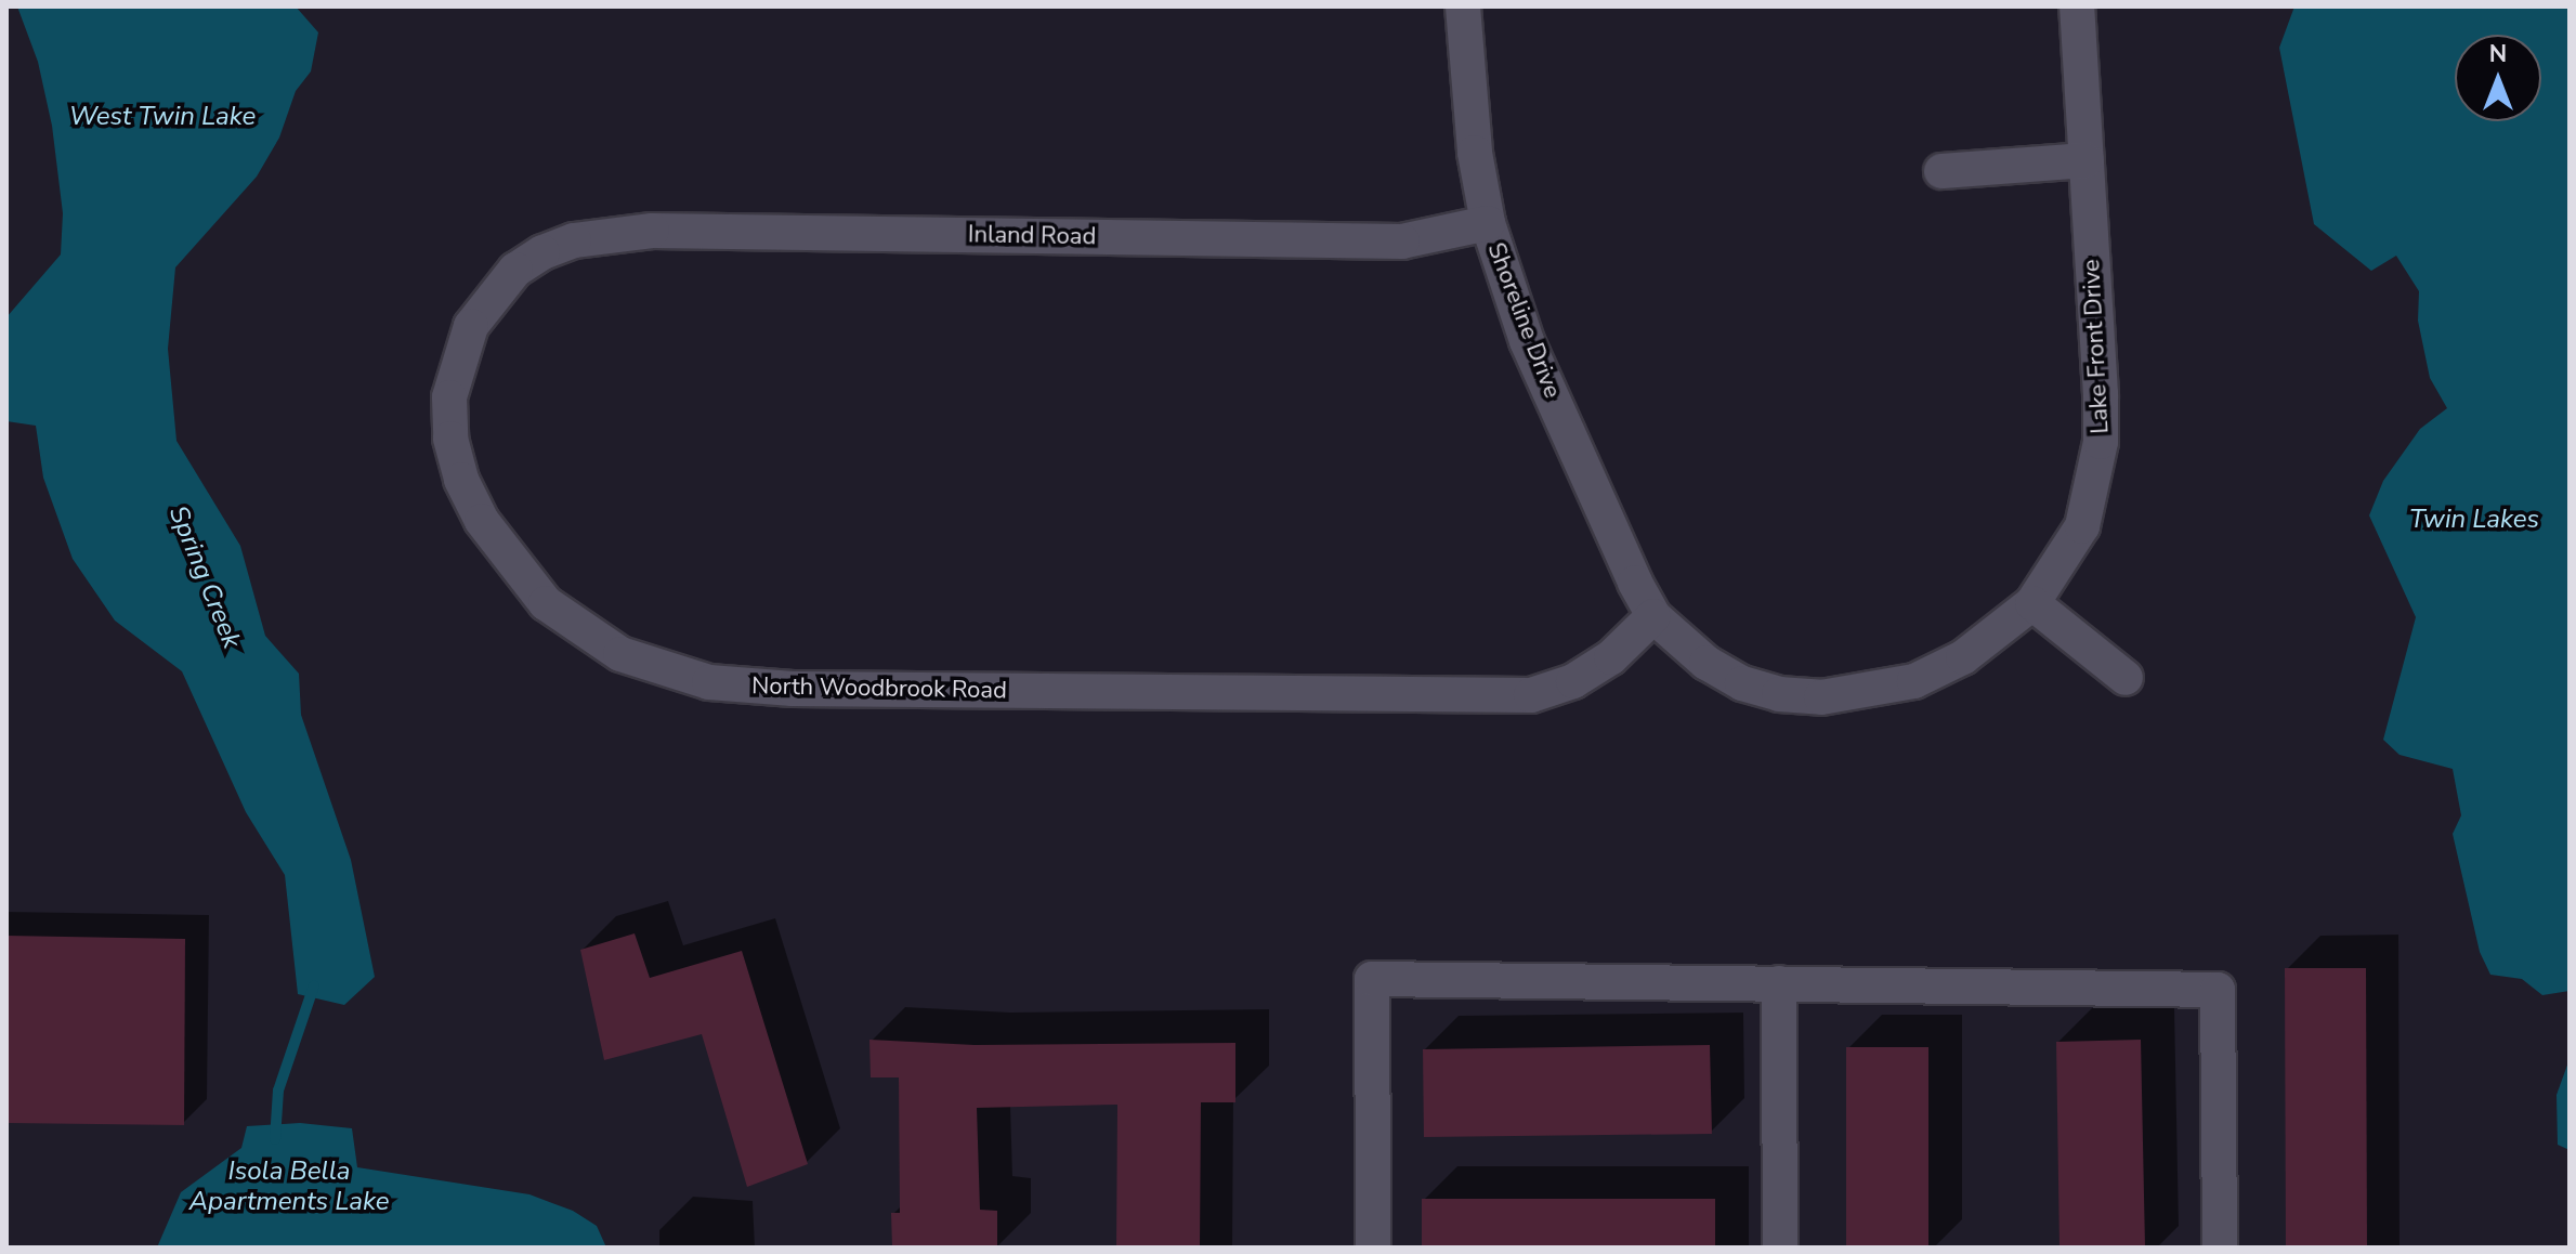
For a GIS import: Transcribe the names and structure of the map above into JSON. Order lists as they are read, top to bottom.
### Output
{
  "streets": {
    "street": [
      "Inland Road",
      "Shoreline Drive",
      "Lake Front Drive",
      "North Woodbrook Road"
    ]
  },
  "crossings": [
    ["Inland Road", "Shoreline Drive"],
    ["Inland Road", "North Woodbrook Road"],
    ["Shoreline Drive", "Lake Front Drive"],
    ["Shoreline Drive", "North Woodbrook Road"],
    ["Lake Front Drive", "North Woodbrook Road"]
  ],
  "water": [
    "West Twin Lake",
    "Twin Lakes",
    "Spring Creek",
    "Isola Bella Apartments Lake"
  ],
  "north": "top"
}
